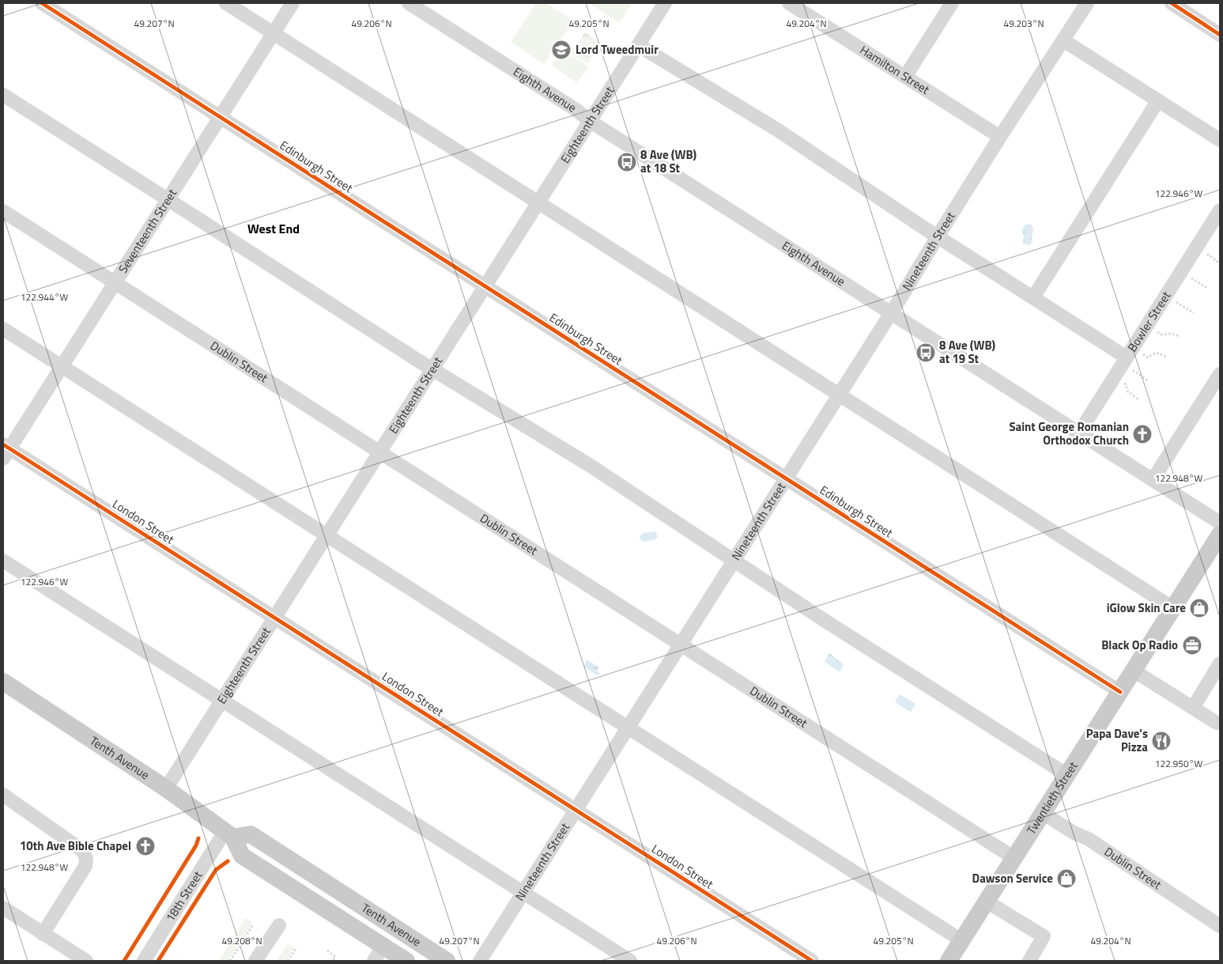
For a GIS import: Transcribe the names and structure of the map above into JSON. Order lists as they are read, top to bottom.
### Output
{
  "streets": {
    "main road": ["Tenth Avenue", "Twentieth Street"],
    "street": [
      "Hamilton Street",
      "Eighth Avenue",
      "Eighteenth Street",
      "Edinburgh Street",
      "Seventeenth Street",
      "Nineteenth Street",
      "Bowler Street",
      "Dublin Street",
      "London Street",
      "18th Street"
    ]
  },
  "crossings": [
    ["Hamilton Street", "Nineteenth Street"],
    ["Eighth Avenue", "Eighteenth Street"],
    ["Eighth Avenue", "Nineteenth Street"],
    ["Eighth Avenue", "Bowler Street"],
    ["Eighteenth Street", "Edinburgh Street"],
    ["Eighteenth Street", "Dublin Street"],
    ["Eighteenth Street", "London Street"],
    ["Eighteenth Street", "Tenth Avenue"],
    ["Edinburgh Street", "Seventeenth Street"],
    ["Edinburgh Street", "Nineteenth Street"],
    ["Edinburgh Street", "Twentieth Street"],
    ["Seventeenth Street", "Dublin Street"],
    ["Seventeenth Street", "London Street"],
    ["Nineteenth Street", "Dublin Street"],
    ["Nineteenth Street", "London Street"],
    ["Dublin Street", "Twentieth Street"],
    ["Tenth Avenue", "18th Street"]
  ],
  "districts": ["West End"],
  "places": {
    "school or university": ["Lord Tweedmuir"],
    "bus stop": ["8 Ave (WB) at 18 St", "8 Ave (WB) at 19 St"],
    "church": ["Saint George Romanian Orthodox Church", "10th Ave Bible Chapel"],
    "shop": ["iGlow Skin Care", "Dawson Service"],
    "office": ["Black Op Radio"],
    "restaurant": ["Papa Dave's Pizza"]
  },
  "coordinates": [
    "49.207°N",
    "49.206°N",
    "49.205°N",
    "49.204°N",
    "49.203°N",
    "122.946°W",
    "122.944°W",
    "122.948°W",
    "122.950°W",
    "49.208°N"
  ]
}
